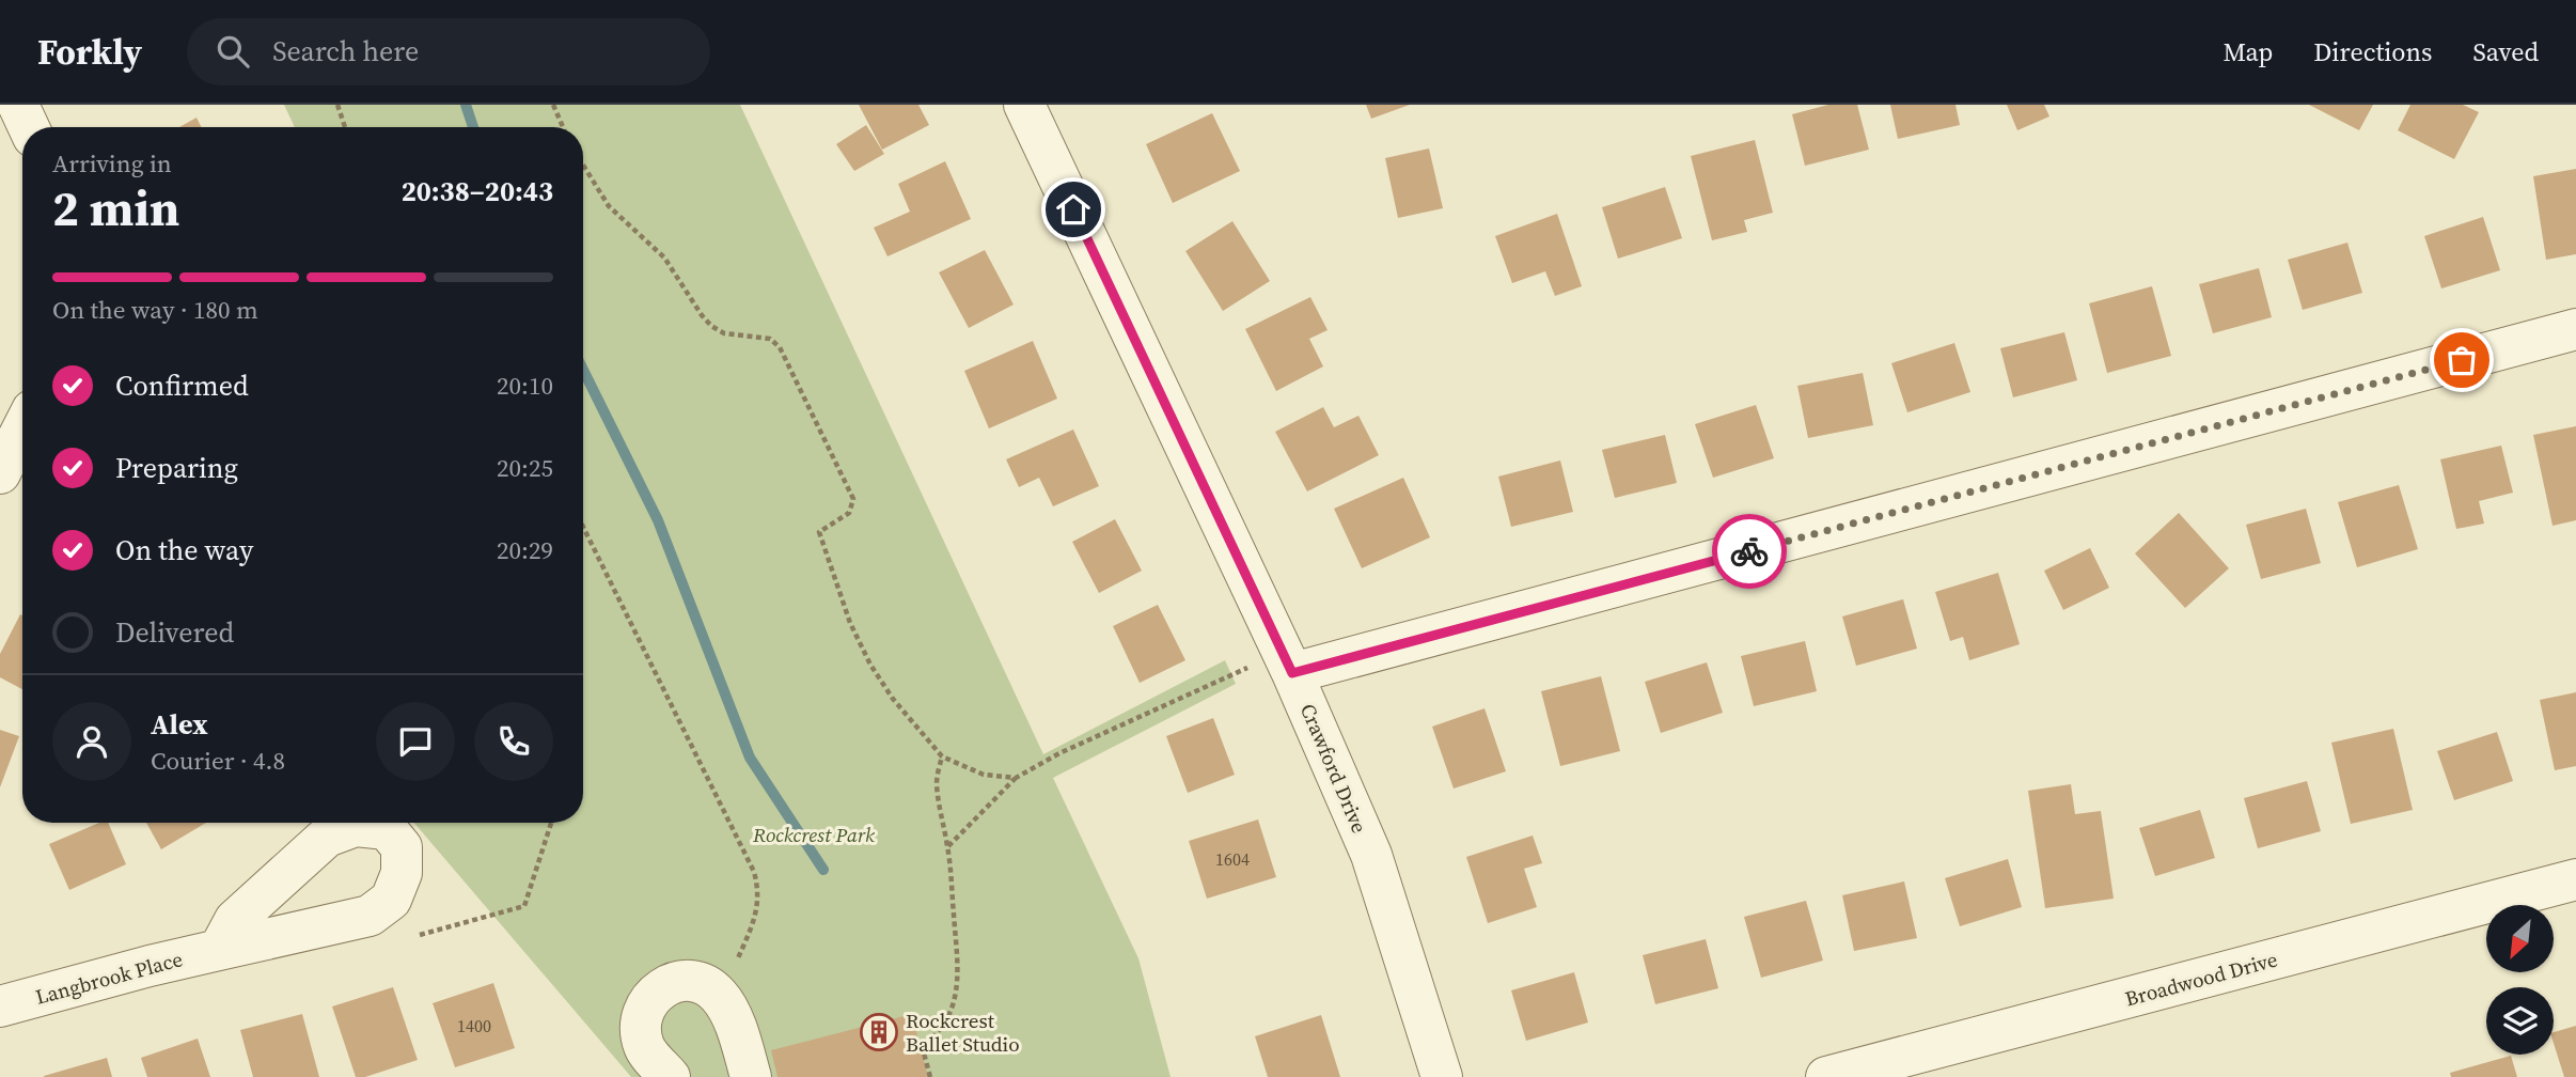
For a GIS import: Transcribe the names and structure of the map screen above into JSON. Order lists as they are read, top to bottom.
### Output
{
  "streets": {
    "street": ["Crawford Drive", "Langbrook Place", "Broadwood Drive"]
  },
  "parks": ["Rockcrest Park"],
  "places": {
    "building": ["Rockcrest Ballet Studio"]
  },
  "house_numbers": ["1604", "1400"],
  "north": "bottom left",
  "page": {
    "header": "Forkly",
    "search": "Search here",
    "nav": ["Map", "Directions", "Saved"],
    "heading": ["2 min", "Arriving in", "20:38–20:43"],
    "panel": ["Alex", "Courier · 4.8"],
    "bar": "On the way · 180 m",
    "list": [
      ["Confirmed", "20:10"],
      ["Preparing", "20:25"],
      ["On the way", "20:29"],
      "Delivered"
    ]
  }
}
